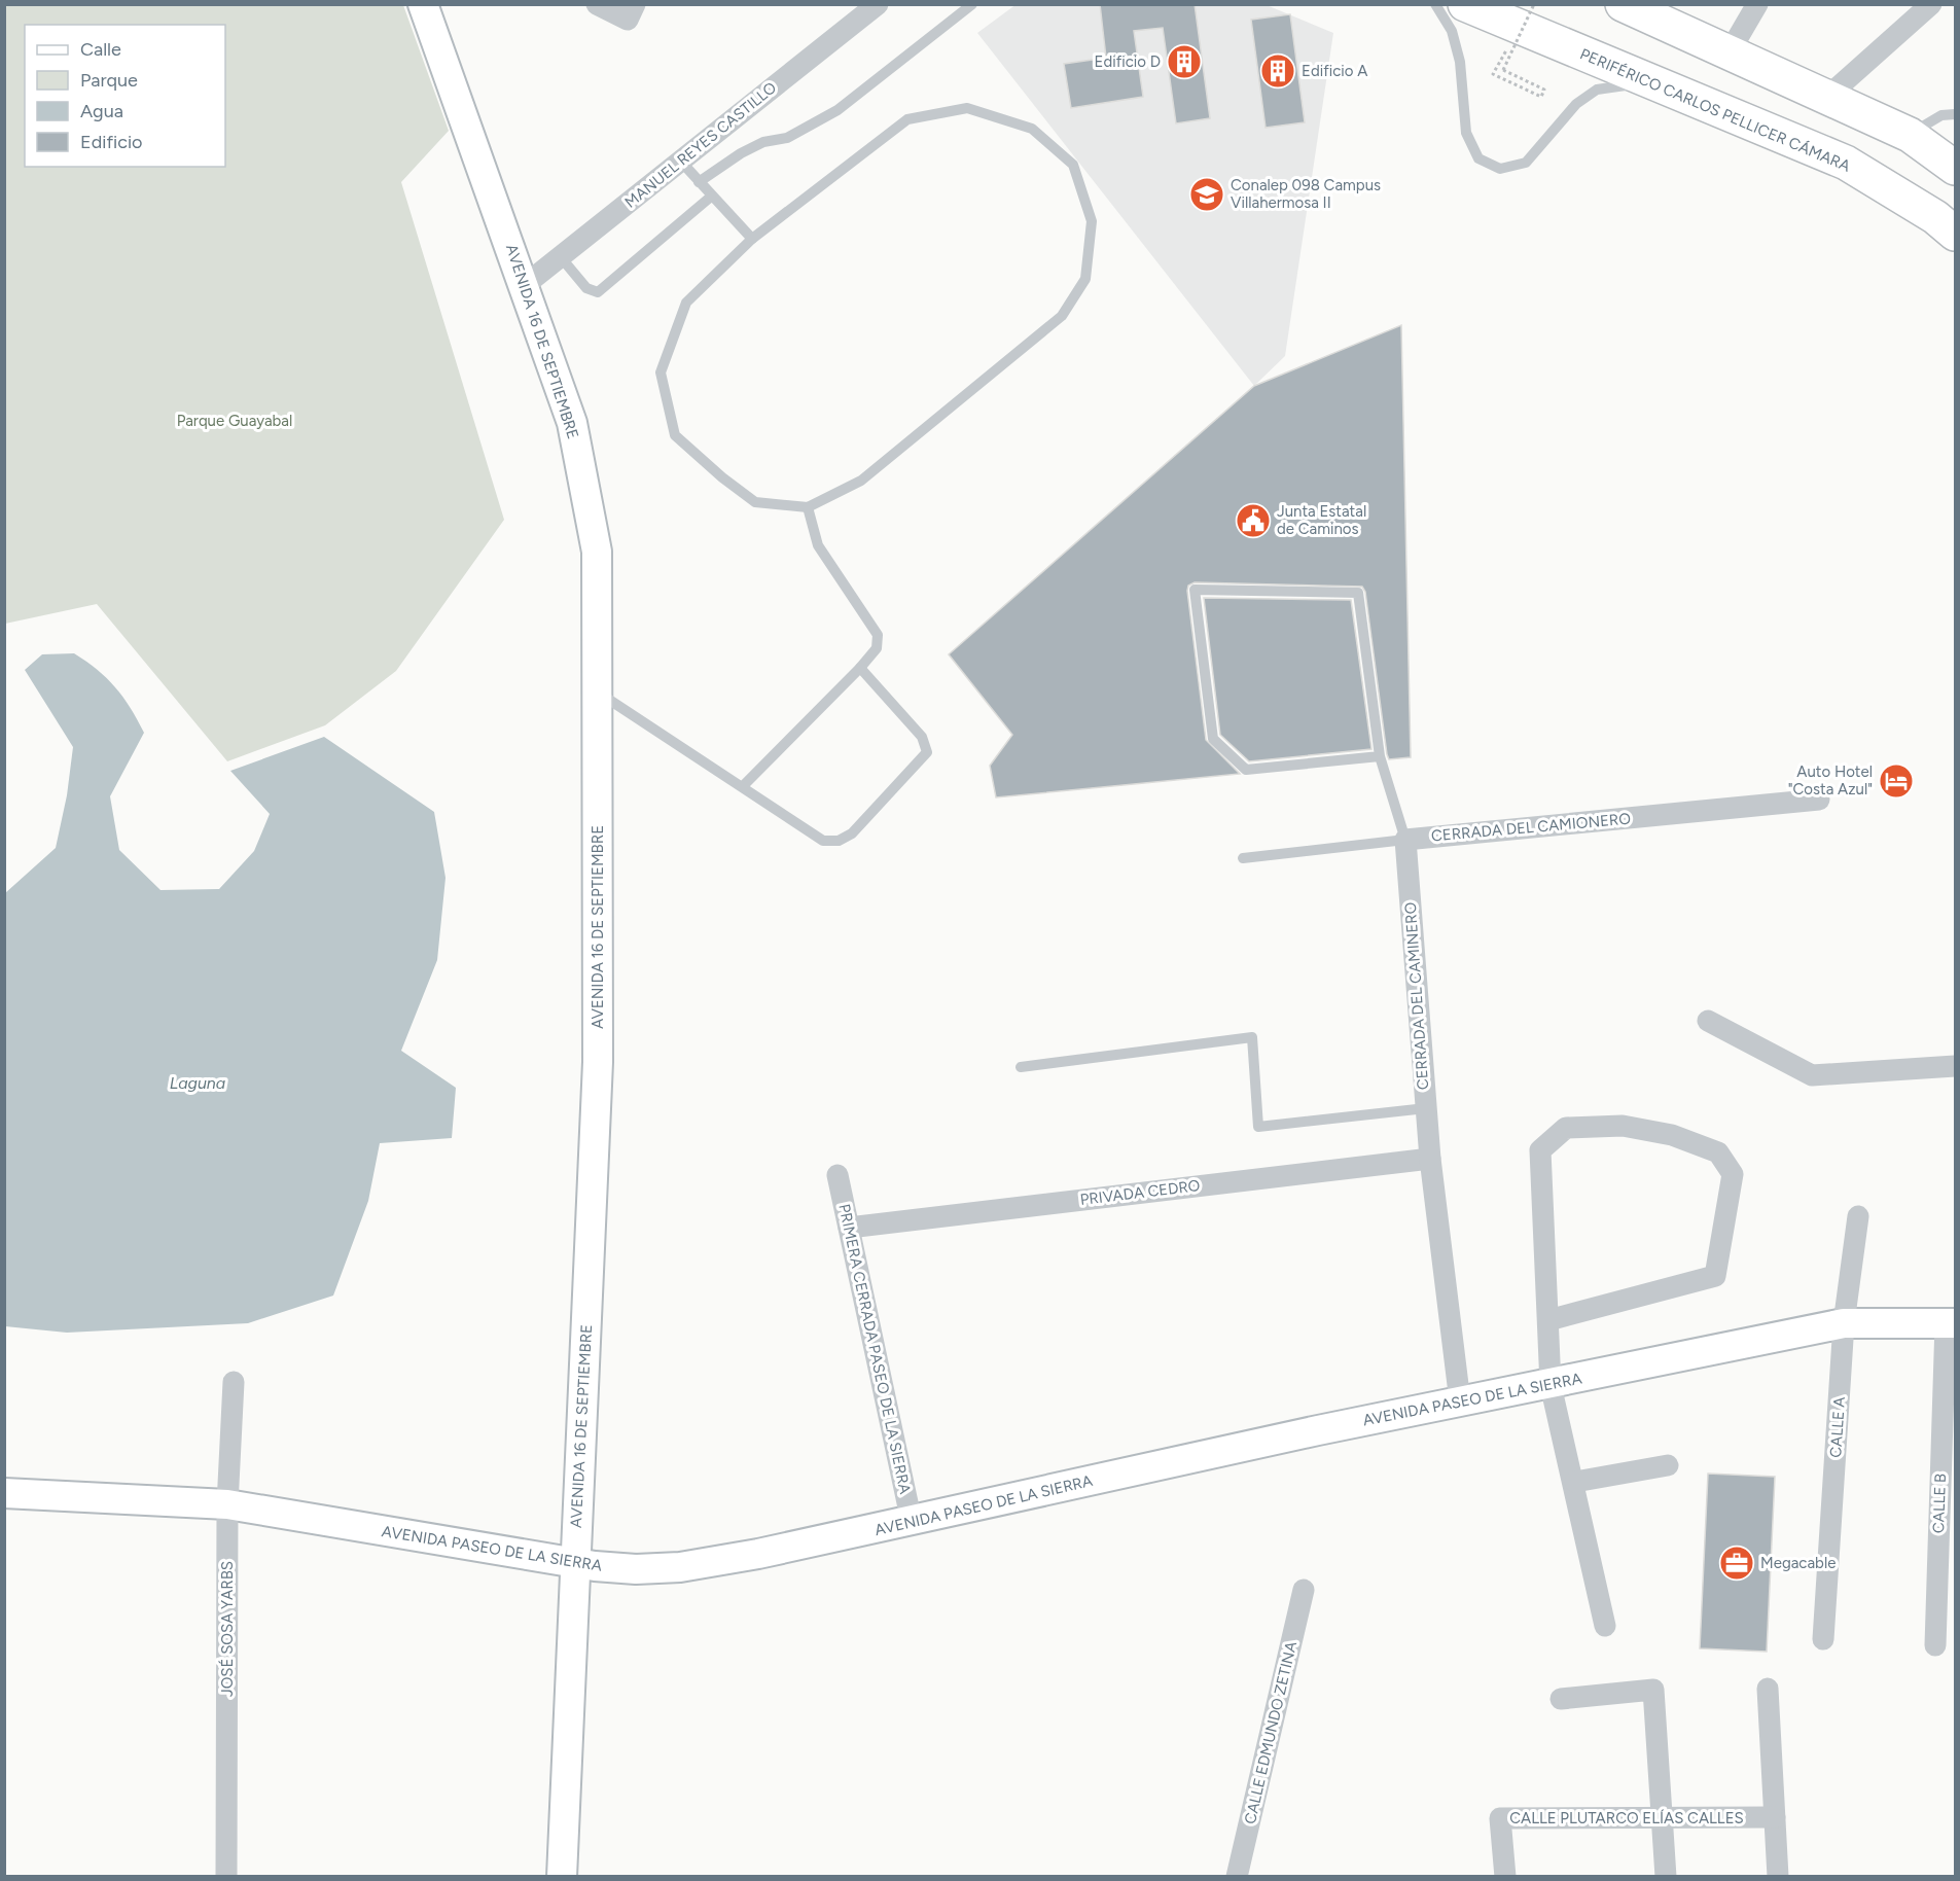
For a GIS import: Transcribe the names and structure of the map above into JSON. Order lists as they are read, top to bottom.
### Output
{
  "streets": {
    "main road": ["PERIFÉRICO CARLOS PELLICER CÁMARA", "AVENIDA 16 DE SEPTIEMBRE", "AVENIDA PASEO DE LA SIERRA"],
    "street": [
      "MANUEL REYES CASTILLO",
      "CERRADA DEL CAMIONERO",
      "CERRADA DEL CAMINERO",
      "PRIVADA CEDRO",
      "PRIMERA CERRADA PASEO DE LA SIERRA",
      "CALLE A",
      "CALLE B",
      "JOSÉ SOSA YARBS",
      "CALLE EDMUNDO ZETINA",
      "CALLE PLUTARCO ELÍAS CALLES"
    ]
  },
  "crossings": [
    ["MANUEL REYES CASTILLO", "AVENIDA 16 DE SEPTIEMBRE"],
    ["AVENIDA 16 DE SEPTIEMBRE", "AVENIDA PASEO DE LA SIERRA"],
    ["CERRADA DEL CAMIONERO", "CERRADA DEL CAMINERO"],
    ["CERRADA DEL CAMINERO", "PRIVADA CEDRO"],
    ["CERRADA DEL CAMINERO", "AVENIDA PASEO DE LA SIERRA"],
    ["PRIVADA CEDRO", "PRIMERA CERRADA PASEO DE LA SIERRA"],
    ["PRIMERA CERRADA PASEO DE LA SIERRA", "AVENIDA PASEO DE LA SIERRA"],
    ["AVENIDA PASEO DE LA SIERRA", "CALLE A"],
    ["AVENIDA PASEO DE LA SIERRA", "CALLE B"],
    ["AVENIDA PASEO DE LA SIERRA", "JOSÉ SOSA YARBS"]
  ],
  "water": ["Laguna"],
  "parks": ["Parque Guayabal"],
  "places": {
    "building": ["Edificio D", "Edificio A"],
    "school or university": ["Conalep 098 Campus Villahermosa II"],
    "public building": ["Junta Estatal de Caminos"],
    "hotel": ["Auto Hotel \"Costa Azul\""],
    "office": ["Megacable"]
  },
  "legend": [
    "Calle",
    "Parque",
    "Agua",
    "Edificio"
  ]
}
